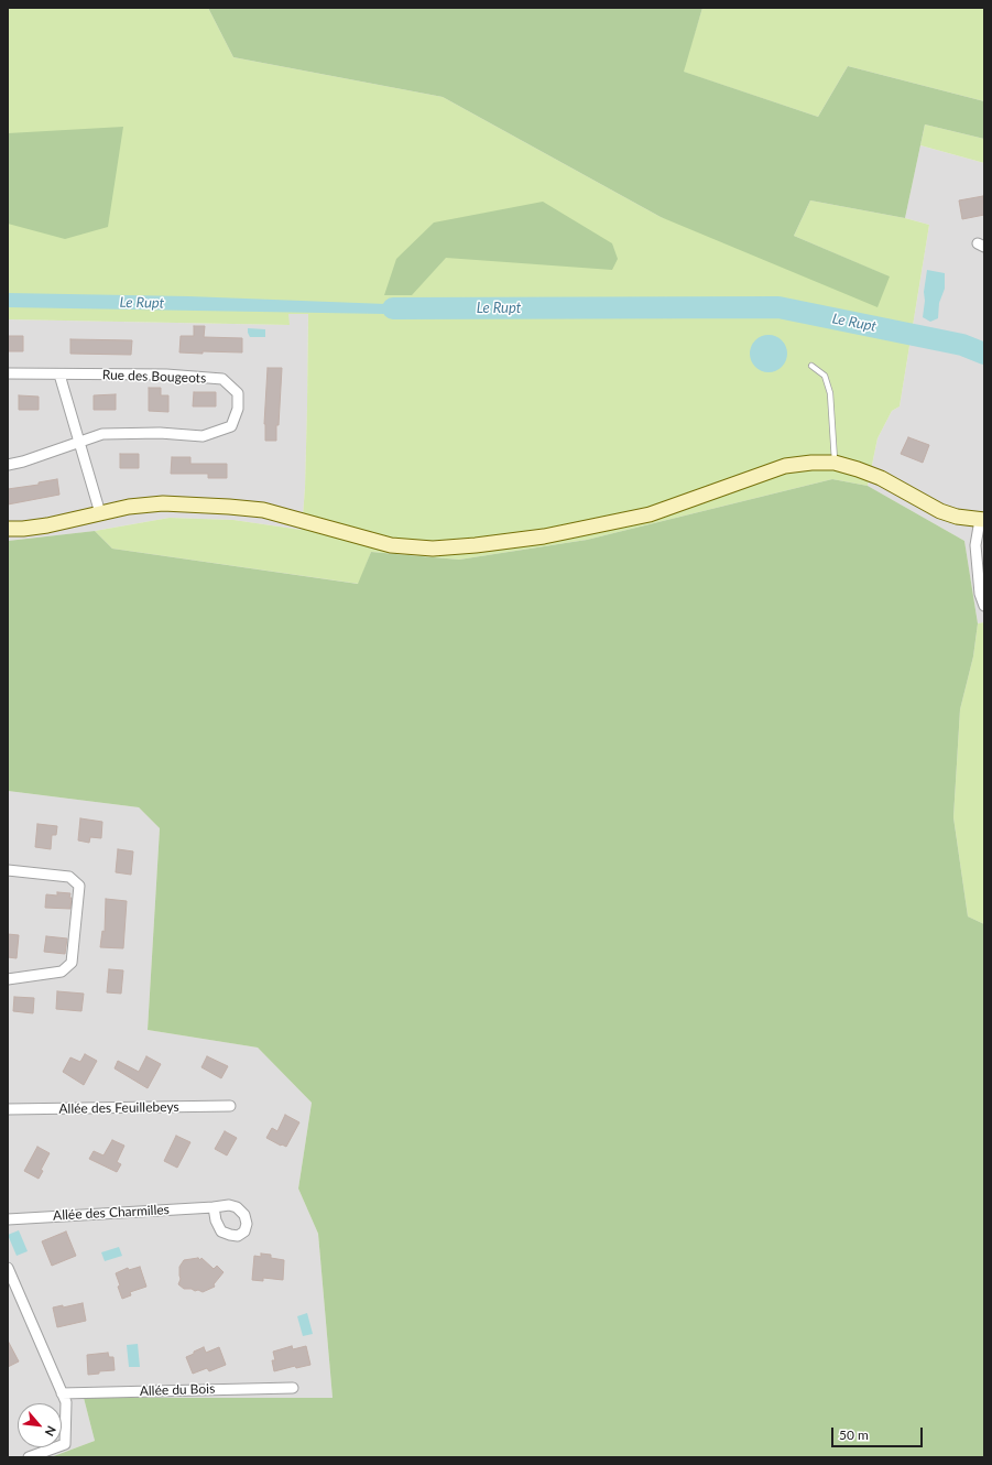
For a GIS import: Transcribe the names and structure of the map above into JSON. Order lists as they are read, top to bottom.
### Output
{
  "streets": {
    "street": [
      "Rue des Bougeots",
      "Allée des Feuillebeys",
      "Allée des Charmilles",
      "Allée du Bois"
    ]
  },
  "water": ["Le Rupt"],
  "scale_bar": "50 m",
  "north": "bottom right"
}
